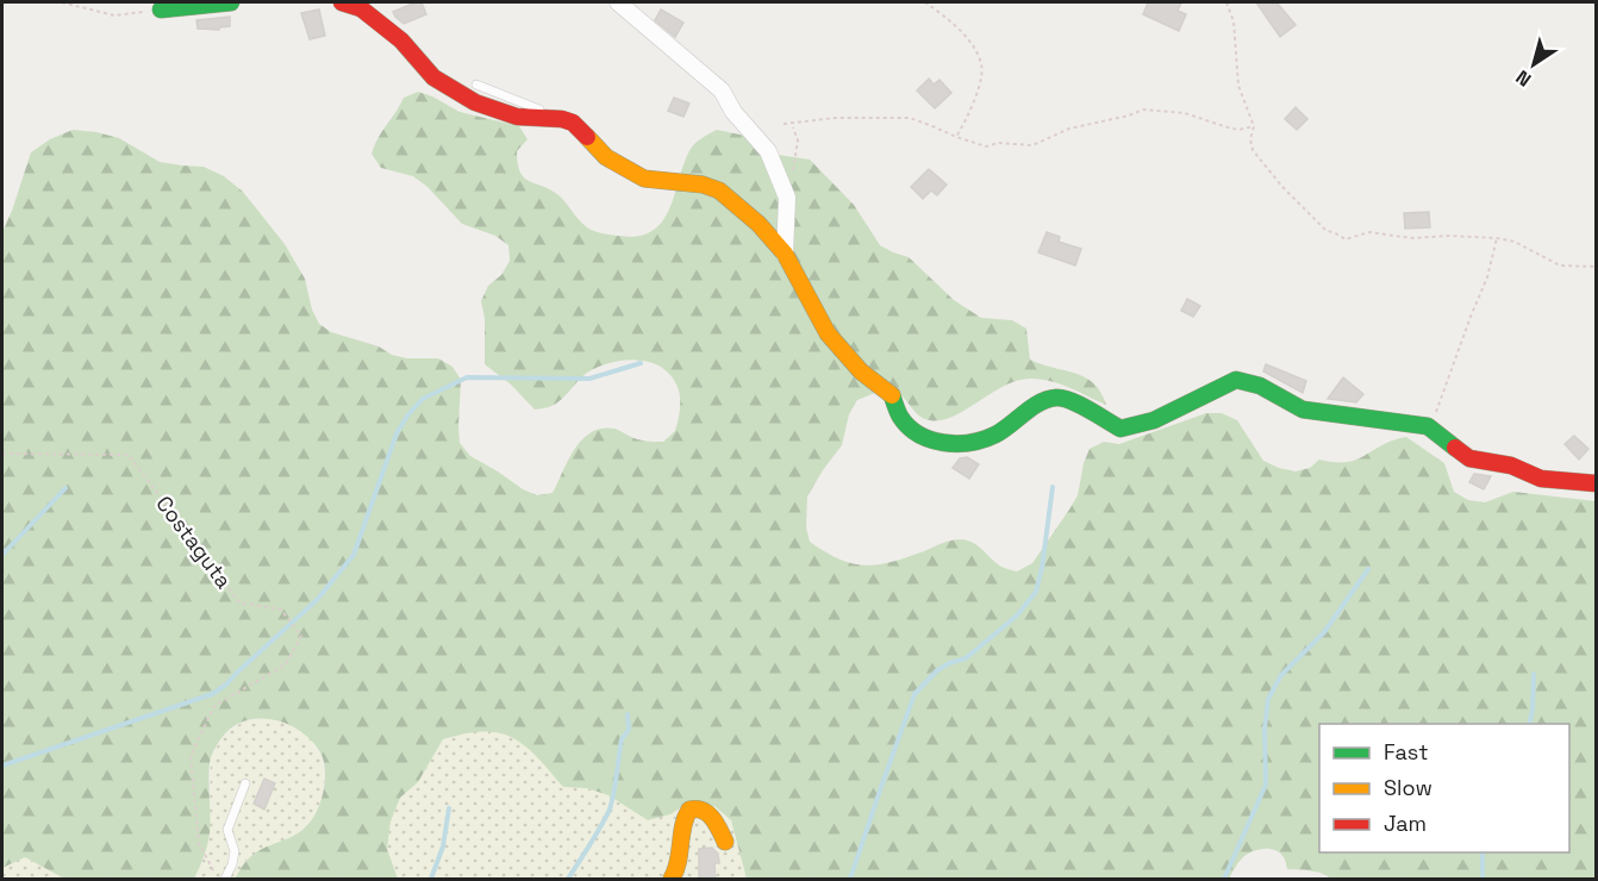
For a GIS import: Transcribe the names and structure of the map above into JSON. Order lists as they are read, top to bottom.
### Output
{
  "streets": {
    "path": ["Costaguta"]
  },
  "legend": ["Fast", "Slow", "Jam"],
  "north": "bottom left"
}
